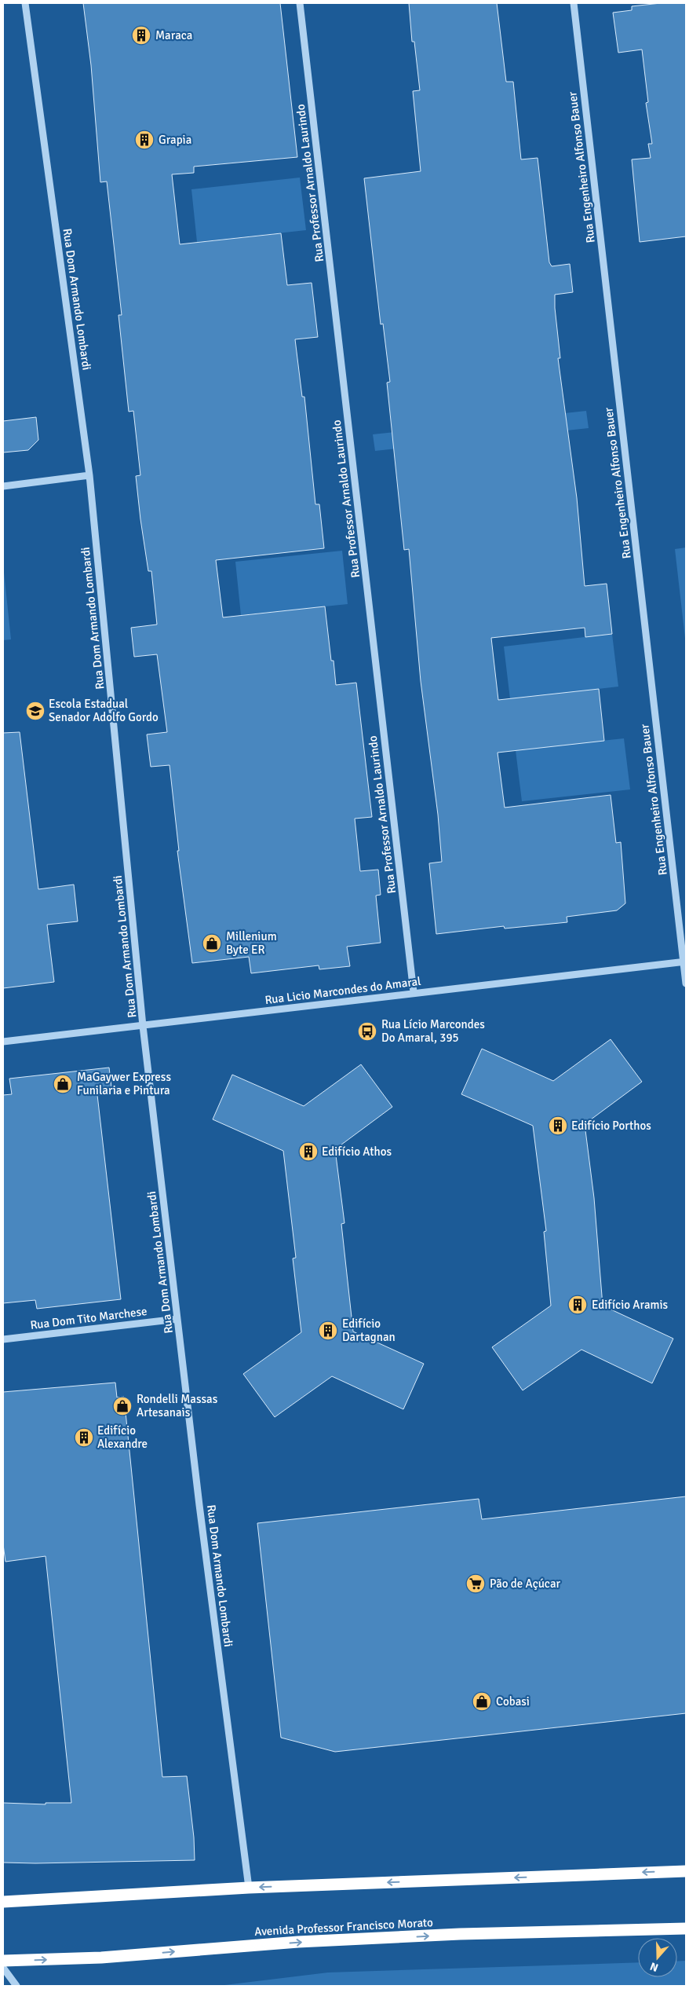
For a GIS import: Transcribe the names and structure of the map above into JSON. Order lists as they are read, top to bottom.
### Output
{
  "streets": {
    "highway": ["Avenida Professor Francisco Morato"],
    "street": [
      "Rua Engenheiro Alfonso Bauer",
      "Rua Professor Arnaldo Laurindo",
      "Rua Dom Armando Lombardi",
      "Rua Licio Marcondes do Amaral",
      "Rua Dom Tito Marchese"
    ]
  },
  "crossings": [
    ["Rua Engenheiro Alfonso Bauer", "Rua Licio Marcondes do Amaral"],
    ["Rua Professor Arnaldo Laurindo", "Rua Licio Marcondes do Amaral"],
    ["Rua Dom Armando Lombardi", "Rua Licio Marcondes do Amaral"],
    ["Rua Dom Armando Lombardi", "Rua Dom Tito Marchese"]
  ],
  "places": {
    "building": [
      "Maraca",
      "Grapia",
      "Edifício Porthos",
      "Edifício Athos",
      "Edifício Aramis",
      "Edifício Dartagnan",
      "Edifício Alexandre"
    ],
    "school or university": ["Escola Estadual Senador Adolfo Gordo"],
    "shop": [
      "Millenium Byte ER",
      "MaGaywer Express Funilaria e Pintura",
      "Rondelli Massas Artesanais",
      "Cobasi"
    ],
    "bus stop": ["Rua Lício Marcondes Do Amaral, 395"],
    "supermarket": ["Pão de Açúcar"]
  },
  "north": "bottom"
}
